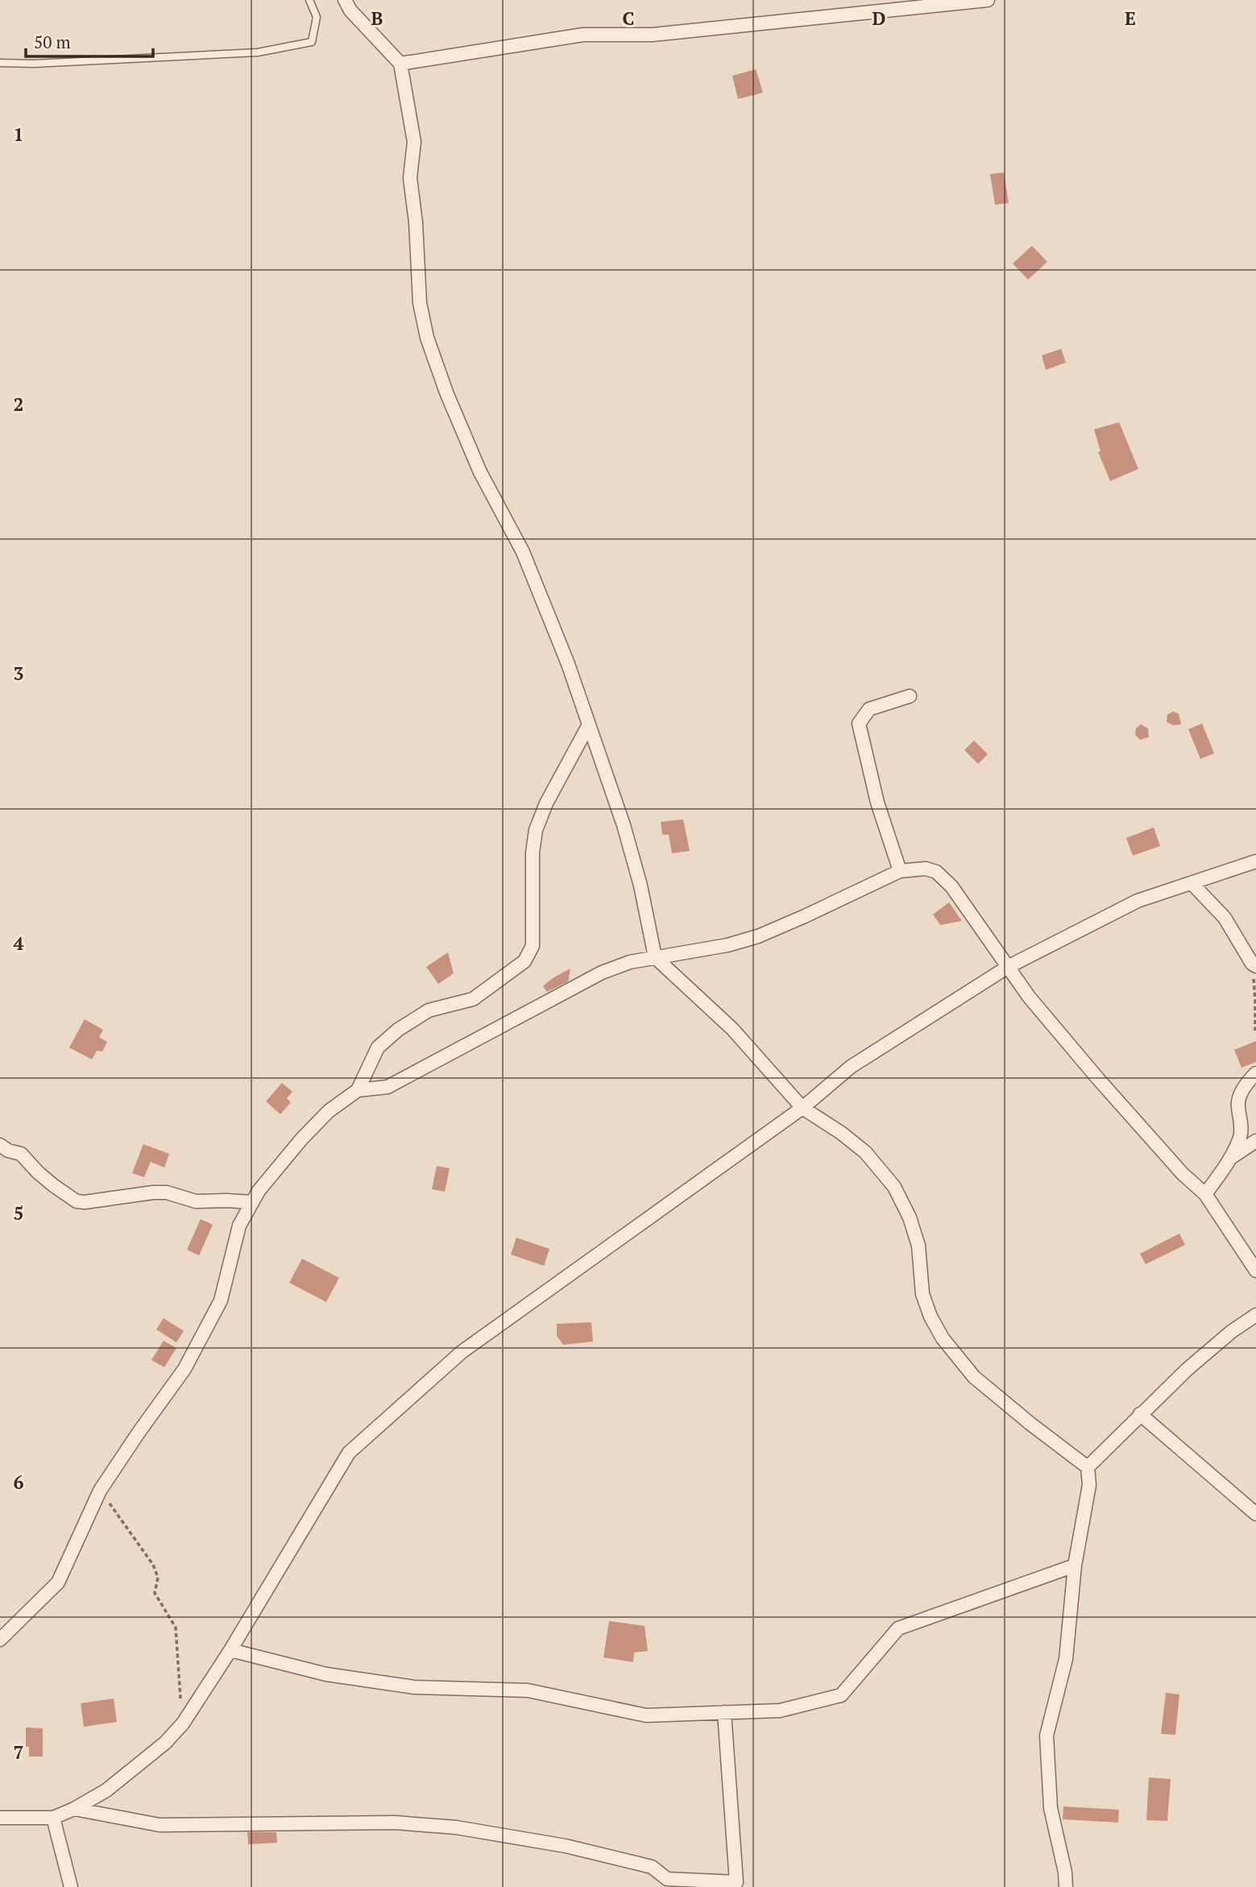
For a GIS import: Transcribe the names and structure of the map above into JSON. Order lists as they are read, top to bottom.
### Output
{
  "scale_bar": "50 m",
  "grid": {
    "columns": [
      "B",
      "C",
      "D",
      "E"
    ],
    "rows": [
      "1",
      "2",
      "3",
      "4",
      "5",
      "6",
      "7"
    ]
  }
}
